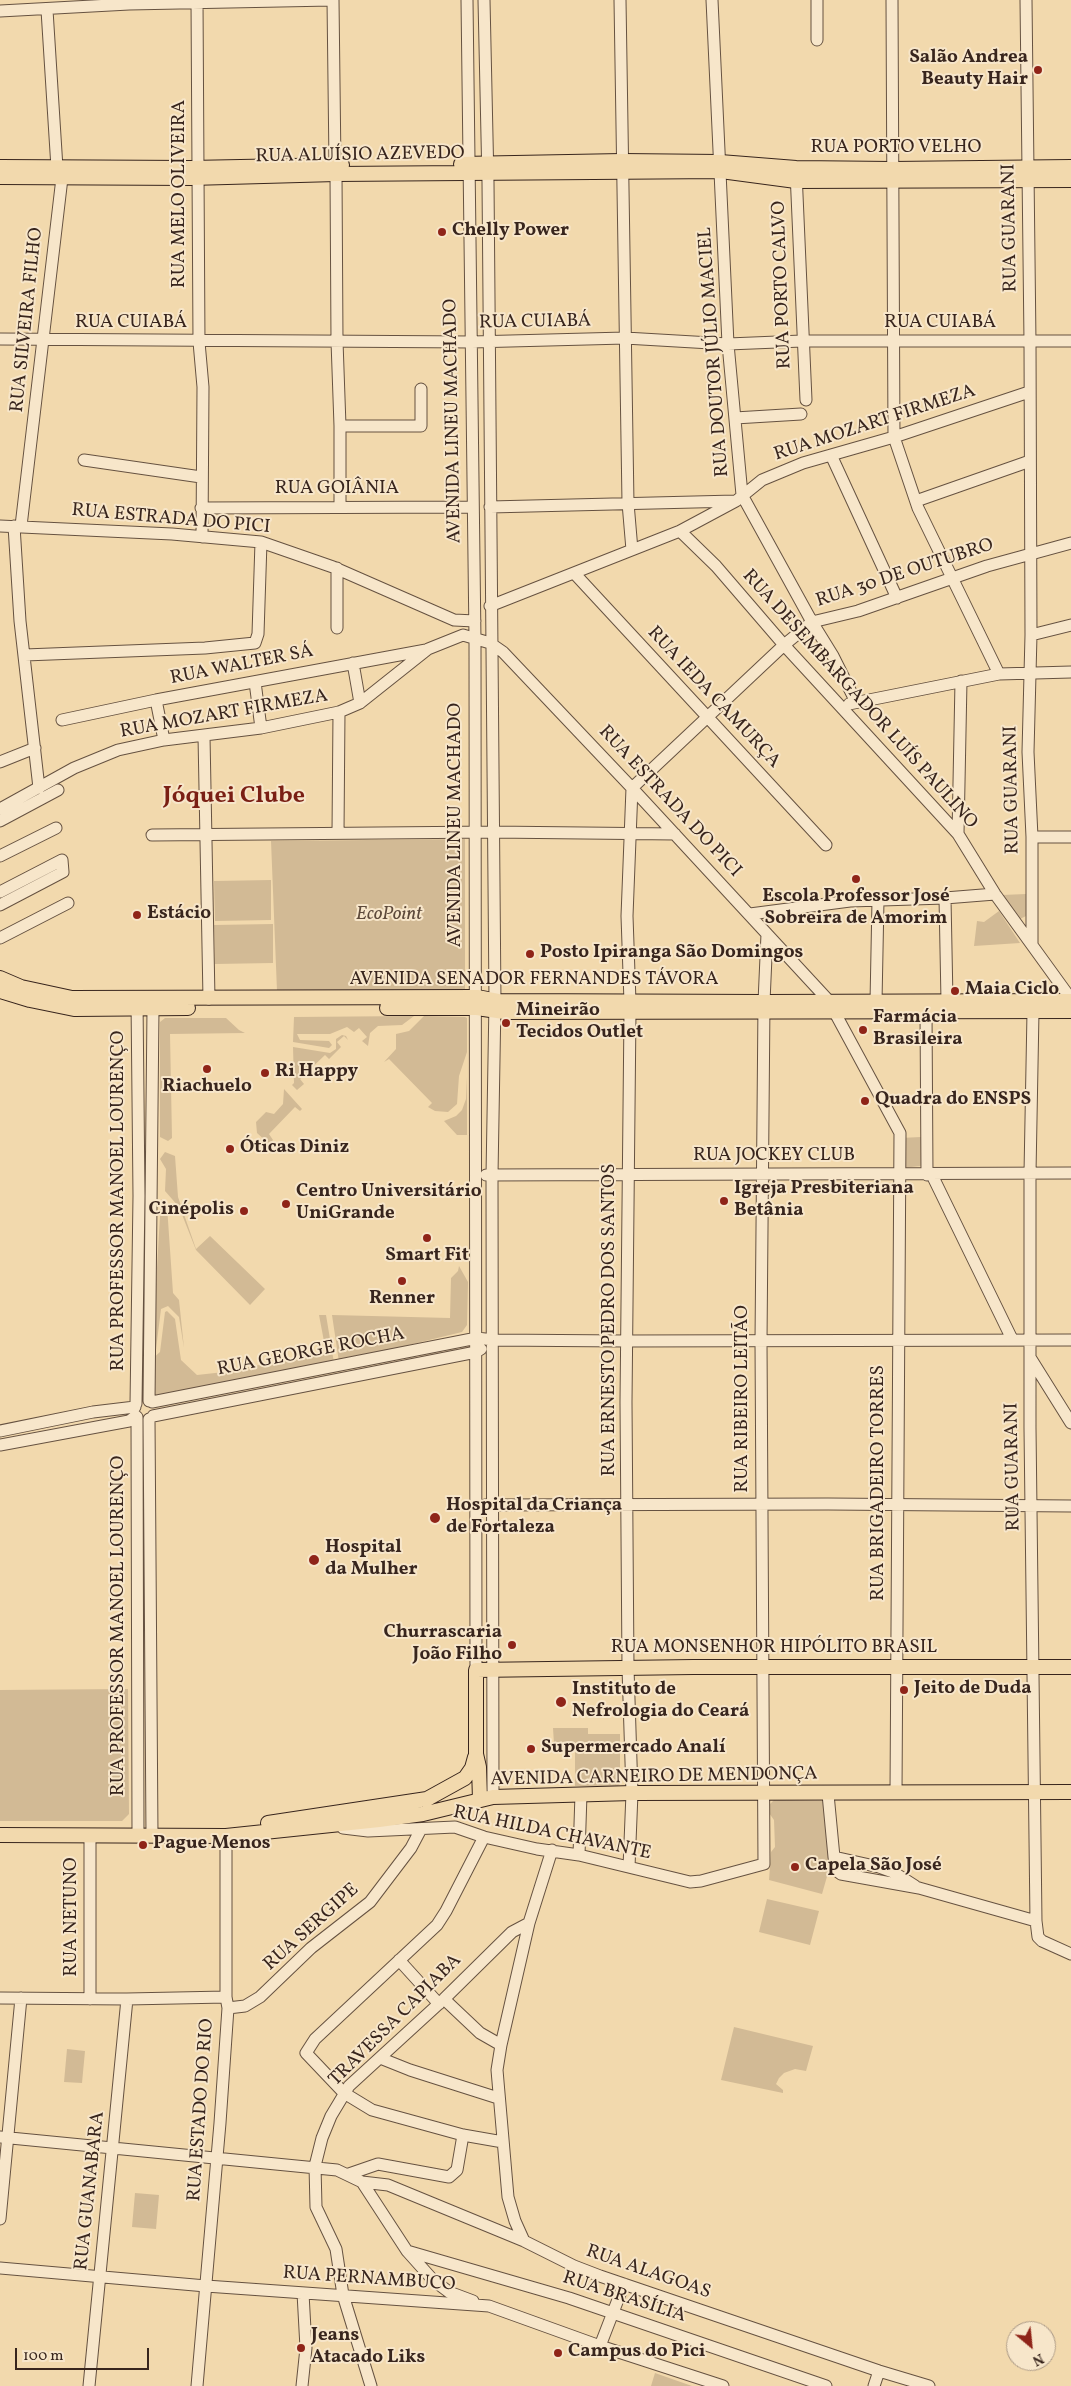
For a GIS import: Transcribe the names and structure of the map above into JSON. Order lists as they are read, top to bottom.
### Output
{
  "streets": {
    "main road": [
      "RUA PORTO VELHO",
      "RUA ALUÍSIO AZEVEDO",
      "AVENIDA LINEU MACHADO",
      "AVENIDA SENADOR FERNANDES TÁVORA",
      "RUA MONSENHOR HIPÓLITO BRASIL",
      "AVENIDA CARNEIRO DE MENDONÇA"
    ],
    "street": [
      "RUA MELO OLIVEIRA",
      "RUA GUARANI",
      "RUA PORTO CALVO",
      "RUA SILVEIRA FILHO",
      "RUA CUIABÁ",
      "RUA DOUTOR JÚLIO MACIEL",
      "RUA MOZART FIRMEZA",
      "RUA GOIÂNIA",
      "RUA ESTRADA DO PICI",
      "RUA 30 DE OUTUBRO",
      "RUA WALTER SÁ",
      "RUA IEDA CAMURÇA",
      "RUA DESEMBARGADOR LUÍS PAULINO",
      "RUA JOCKEY CLUB",
      "RUA PROFESSOR MANOEL LOURENÇO",
      "RUA ERNESTO PEDRO DOS SANTOS",
      "RUA GEORGE ROCHA",
      "RUA RIBEIRO LEITÃO",
      "RUA BRIGADEIRO TORRES",
      "RUA HILDA CHAVANTE",
      "RUA NETUNO",
      "RUA SERGIPE",
      "TRAVESSA CAPIABA",
      "RUA ESTADO DO RIO",
      "RUA GUANABARA",
      "RUA ALAGOAS",
      "RUA PERNAMBUCO",
      "RUA BRASÍLIA"
    ]
  },
  "crossings": [
    ["RUA PORTO VELHO", "RUA ALUÍSIO AZEVEDO"],
    ["RUA PORTO VELHO", "RUA GUARANI"],
    ["RUA PORTO VELHO", "RUA PORTO CALVO"],
    ["RUA PORTO VELHO", "RUA DOUTOR JÚLIO MACIEL"],
    ["RUA ALUÍSIO AZEVEDO", "RUA MELO OLIVEIRA"],
    ["RUA ALUÍSIO AZEVEDO", "RUA SILVEIRA FILHO"],
    ["RUA ALUÍSIO AZEVEDO", "RUA DOUTOR JÚLIO MACIEL"],
    ["RUA ALUÍSIO AZEVEDO", "AVENIDA LINEU MACHADO"],
    ["RUA MELO OLIVEIRA", "RUA CUIABÁ"],
    ["RUA MELO OLIVEIRA", "RUA GOIÂNIA"],
    ["RUA MELO OLIVEIRA", "RUA ESTRADA DO PICI"],
    ["RUA GUARANI", "RUA CUIABÁ"],
    ["RUA GUARANI", "RUA MOZART FIRMEZA"],
    ["RUA GUARANI", "RUA 30 DE OUTUBRO"],
    ["RUA GUARANI", "RUA DESEMBARGADOR LUÍS PAULINO"],
    ["RUA GUARANI", "AVENIDA SENADOR FERNANDES TÁVORA"],
    ["RUA GUARANI", "RUA JOCKEY CLUB"],
    ["RUA GUARANI", "RUA GEORGE ROCHA"],
    ["RUA GUARANI", "RUA MONSENHOR HIPÓLITO BRASIL"],
    ["RUA GUARANI", "AVENIDA CARNEIRO DE MENDONÇA"],
    ["RUA PORTO CALVO", "RUA CUIABÁ"],
    ["RUA SILVEIRA FILHO", "RUA CUIABÁ"],
    ["RUA SILVEIRA FILHO", "RUA MOZART FIRMEZA"],
    ["RUA SILVEIRA FILHO", "RUA ESTRADA DO PICI"],
    ["RUA CUIABÁ", "RUA DOUTOR JÚLIO MACIEL"],
    ["RUA CUIABÁ", "AVENIDA LINEU MACHADO"],
    ["RUA DOUTOR JÚLIO MACIEL", "RUA MOZART FIRMEZA"],
    ["RUA DOUTOR JÚLIO MACIEL", "RUA 30 DE OUTUBRO"],
    ["AVENIDA LINEU MACHADO", "RUA MOZART FIRMEZA"],
    ["AVENIDA LINEU MACHADO", "RUA GOIÂNIA"],
    ["AVENIDA LINEU MACHADO", "RUA ESTRADA DO PICI"],
    ["AVENIDA LINEU MACHADO", "AVENIDA SENADOR FERNANDES TÁVORA"],
    ["AVENIDA LINEU MACHADO", "RUA JOCKEY CLUB"],
    ["AVENIDA LINEU MACHADO", "RUA GEORGE ROCHA"],
    ["AVENIDA LINEU MACHADO", "RUA MONSENHOR HIPÓLITO BRASIL"],
    ["AVENIDA LINEU MACHADO", "AVENIDA CARNEIRO DE MENDONÇA"],
    ["RUA MOZART FIRMEZA", "RUA ESTRADA DO PICI"],
    ["RUA MOZART FIRMEZA", "RUA WALTER SÁ"],
    ["RUA MOZART FIRMEZA", "RUA IEDA CAMURÇA"],
    ["RUA MOZART FIRMEZA", "RUA DESEMBARGADOR LUÍS PAULINO"],
    ["RUA ESTRADA DO PICI", "RUA 30 DE OUTUBRO"],
    ["RUA ESTRADA DO PICI", "AVENIDA SENADOR FERNANDES TÁVORA"],
    ["RUA ESTRADA DO PICI", "RUA JOCKEY CLUB"],
    ["RUA ESTRADA DO PICI", "RUA ERNESTO PEDRO DOS SANTOS"],
    ["RUA ESTRADA DO PICI", "RUA RIBEIRO LEITÃO"],
    ["RUA ESTRADA DO PICI", "RUA BRIGADEIRO TORRES"],
    ["RUA 30 DE OUTUBRO", "RUA IEDA CAMURÇA"],
    ["RUA 30 DE OUTUBRO", "RUA DESEMBARGADOR LUÍS PAULINO"],
    ["RUA 30 DE OUTUBRO", "RUA ERNESTO PEDRO DOS SANTOS"],
    ["RUA DESEMBARGADOR LUÍS PAULINO", "AVENIDA SENADOR FERNANDES TÁVORA"],
    ["AVENIDA SENADOR FERNANDES TÁVORA", "RUA PROFESSOR MANOEL LOURENÇO"],
    ["AVENIDA SENADOR FERNANDES TÁVORA", "RUA ERNESTO PEDRO DOS SANTOS"],
    ["AVENIDA SENADOR FERNANDES TÁVORA", "RUA RIBEIRO LEITÃO"],
    ["RUA JOCKEY CLUB", "RUA ERNESTO PEDRO DOS SANTOS"],
    ["RUA JOCKEY CLUB", "RUA RIBEIRO LEITÃO"],
    ["RUA JOCKEY CLUB", "RUA BRIGADEIRO TORRES"],
    ["RUA PROFESSOR MANOEL LOURENÇO", "RUA GEORGE ROCHA"],
    ["RUA PROFESSOR MANOEL LOURENÇO", "AVENIDA CARNEIRO DE MENDONÇA"],
    ["RUA ERNESTO PEDRO DOS SANTOS", "RUA GEORGE ROCHA"],
    ["RUA ERNESTO PEDRO DOS SANTOS", "RUA MONSENHOR HIPÓLITO BRASIL"],
    ["RUA ERNESTO PEDRO DOS SANTOS", "AVENIDA CARNEIRO DE MENDONÇA"],
    ["RUA ERNESTO PEDRO DOS SANTOS", "RUA HILDA CHAVANTE"],
    ["RUA GEORGE ROCHA", "RUA RIBEIRO LEITÃO"],
    ["RUA GEORGE ROCHA", "RUA BRIGADEIRO TORRES"],
    ["RUA RIBEIRO LEITÃO", "RUA MONSENHOR HIPÓLITO BRASIL"],
    ["RUA RIBEIRO LEITÃO", "AVENIDA CARNEIRO DE MENDONÇA"],
    ["RUA RIBEIRO LEITÃO", "RUA HILDA CHAVANTE"],
    ["RUA BRIGADEIRO TORRES", "RUA MONSENHOR HIPÓLITO BRASIL"],
    ["RUA BRIGADEIRO TORRES", "AVENIDA CARNEIRO DE MENDONÇA"],
    ["AVENIDA CARNEIRO DE MENDONÇA", "RUA HILDA CHAVANTE"],
    ["AVENIDA CARNEIRO DE MENDONÇA", "RUA NETUNO"],
    ["AVENIDA CARNEIRO DE MENDONÇA", "RUA ESTADO DO RIO"],
    ["RUA HILDA CHAVANTE", "RUA SERGIPE"],
    ["RUA NETUNO", "RUA SERGIPE"],
    ["RUA SERGIPE", "RUA ESTADO DO RIO"],
    ["RUA SERGIPE", "RUA GUANABARA"],
    ["TRAVESSA CAPIABA", "RUA ALAGOAS"],
    ["TRAVESSA CAPIABA", "RUA PERNAMBUCO"],
    ["RUA ESTADO DO RIO", "RUA ALAGOAS"],
    ["RUA ESTADO DO RIO", "RUA PERNAMBUCO"],
    ["RUA GUANABARA", "RUA ALAGOAS"],
    ["RUA GUANABARA", "RUA PERNAMBUCO"],
    ["RUA ALAGOAS", "RUA PERNAMBUCO"],
    ["RUA ALAGOAS", "RUA BRASÍLIA"]
  ],
  "districts": ["Jóquei Clube"],
  "parks": ["EcoPoint"],
  "places": [
    "Salão Andrea Beauty Hair",
    "Chelly Power",
    "Escola Professor José Sobreira de Amorim",
    "Estácio",
    "Posto Ipiranga São Domingos",
    "Maia Ciclo",
    "Mineirão Tecidos Outlet",
    "Farmácia Brasileira",
    "Riachuelo",
    "Ri Happy",
    "Quadra do ENSPS",
    "Óticas Diniz",
    "Igreja Presbiteriana Betânia",
    "Centro Universitário UniGrande",
    "Cinépolis",
    "Smart Fit",
    "Renner",
    "Hospital da Criança de Fortaleza",
    "Hospital da Mulher",
    "Churrascaria João Filho",
    "Jeito de Duda",
    "Instituto de Nefrologia do Ceará",
    "Supermercado Analí",
    "Pague Menos",
    "Capela São José",
    "Jeans Atacado Liks",
    "Campus do Pici"
  ],
  "scale_bar": "100 m",
  "north": "bottom right"
}
